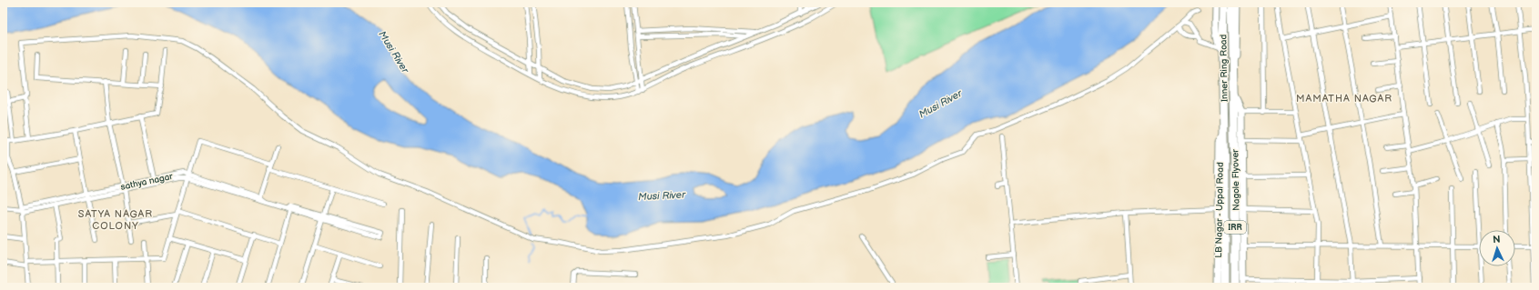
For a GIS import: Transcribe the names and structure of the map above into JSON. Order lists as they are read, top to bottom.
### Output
{
  "streets": {
    "highway": ["Inner Ring Road", "Nagole Flyover", "IRR"],
    "street": ["sathya nagar", "LB Nagar - Uppal Road"]
  },
  "crossings": [
    ["Inner Ring Road", "Nagole Flyover"],
    ["Inner Ring Road", "LB Nagar - Uppal Road"],
    ["Nagole Flyover", "LB Nagar - Uppal Road"]
  ],
  "districts": ["MAMATHA NAGAR", "SATYA NAGAR COLONY"],
  "water": ["Musi River"],
  "north": "top"
}
